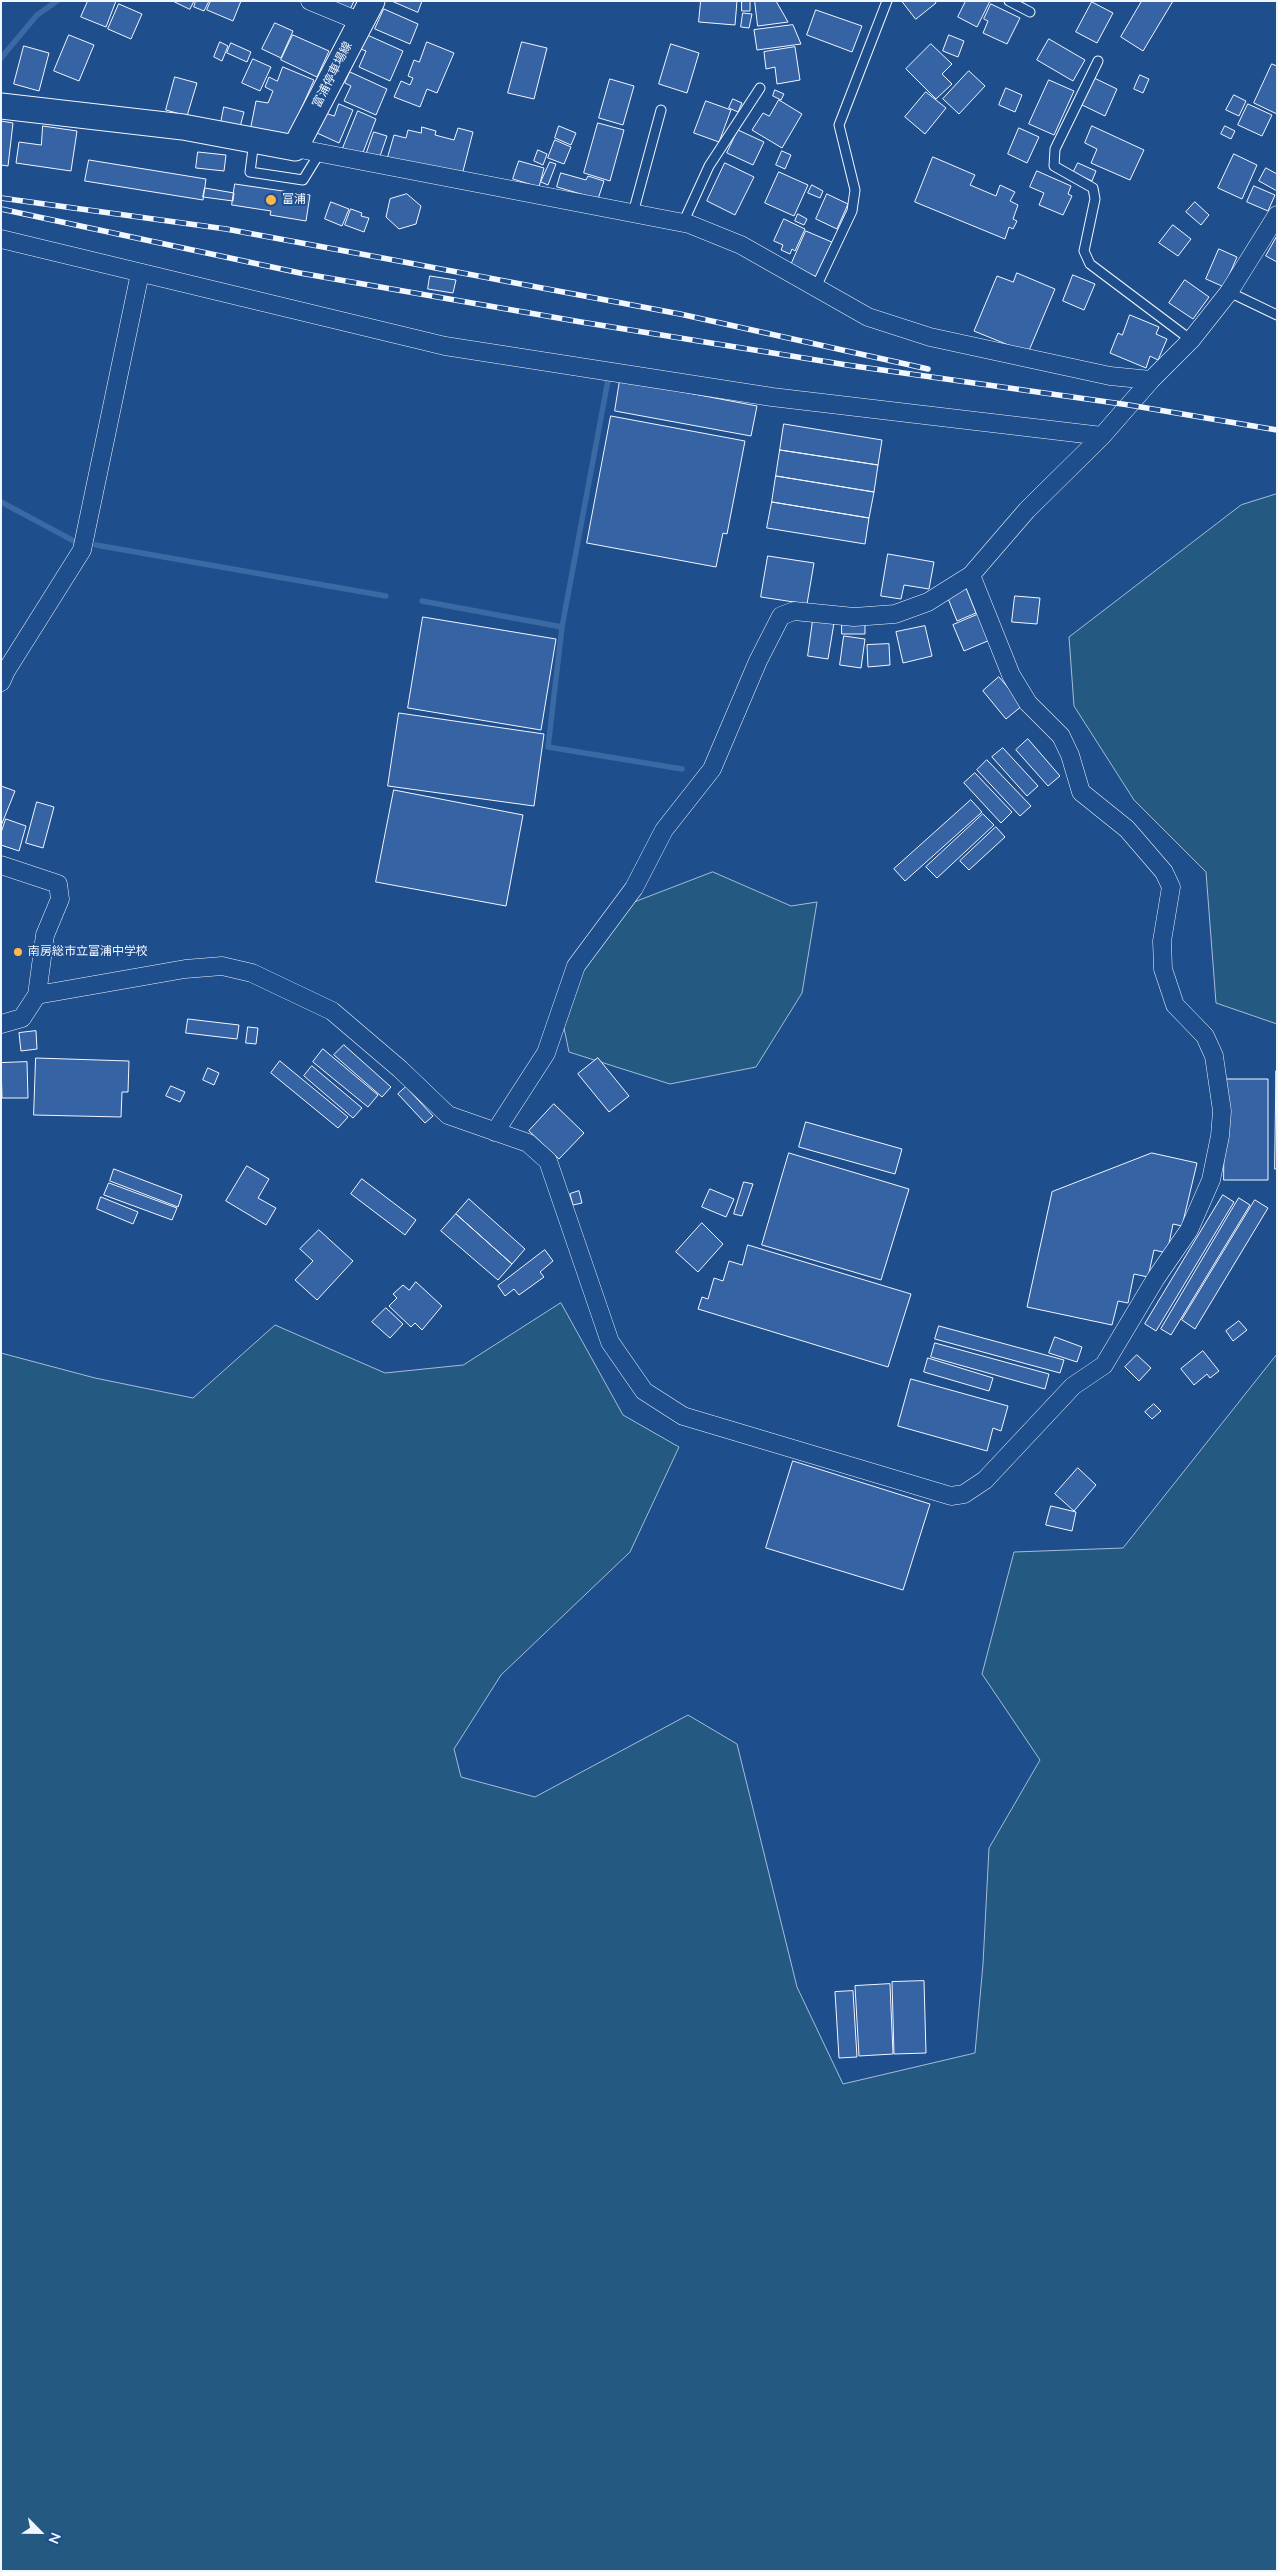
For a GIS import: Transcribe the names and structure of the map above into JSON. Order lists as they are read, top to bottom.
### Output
{
  "streets": {
    "street": ["富浦停車場線"]
  },
  "places": ["富浦", "南房総市立富浦中学校"],
  "north": "bottom right"
}
